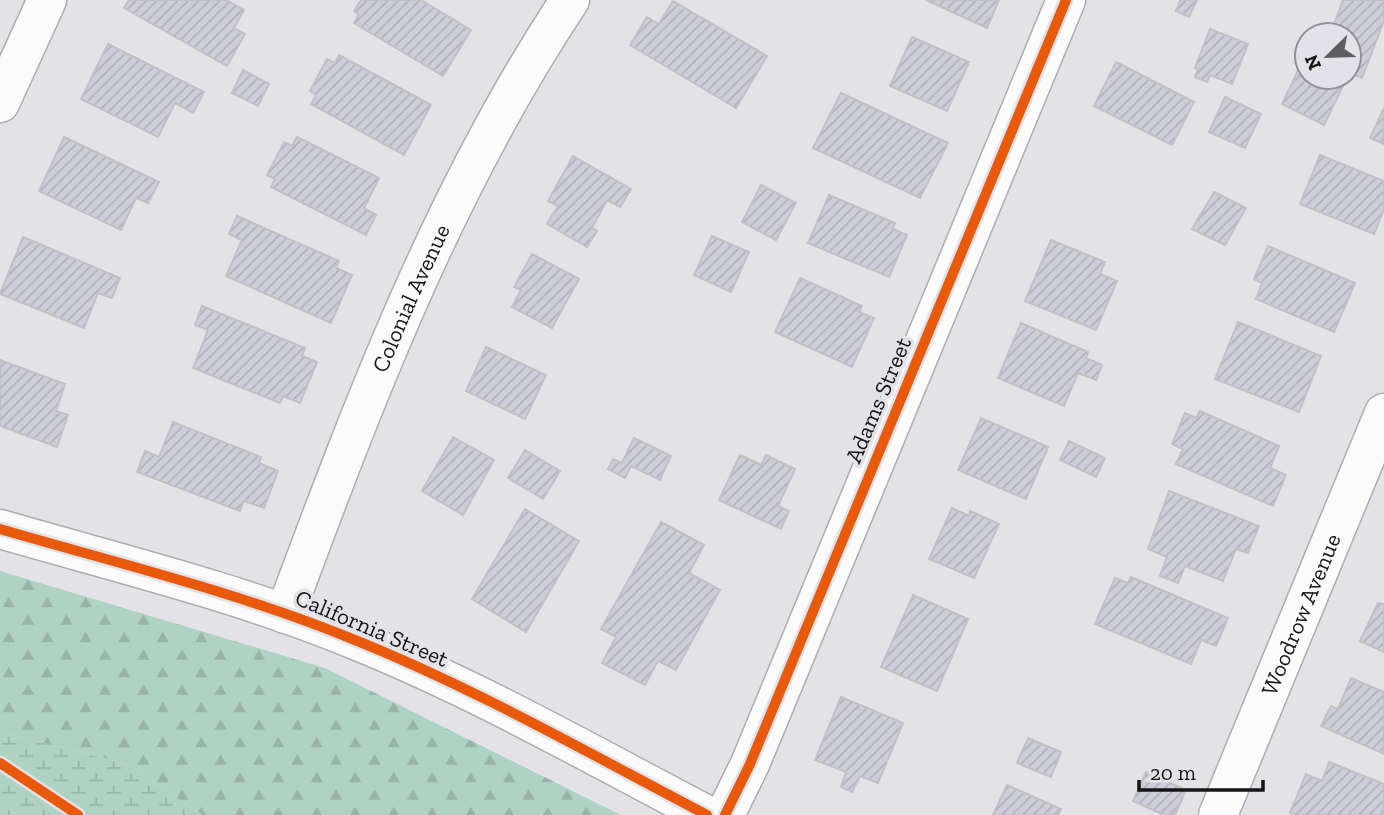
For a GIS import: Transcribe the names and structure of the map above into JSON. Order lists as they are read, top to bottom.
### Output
{
  "streets": {
    "street": [
      "Colonial Avenue",
      "Adams Street",
      "Woodrow Avenue",
      "California Street"
    ]
  },
  "crossings": [
    ["Colonial Avenue", "California Street"]
  ],
  "scale_bar": "20 m",
  "north": "bottom left"
}
